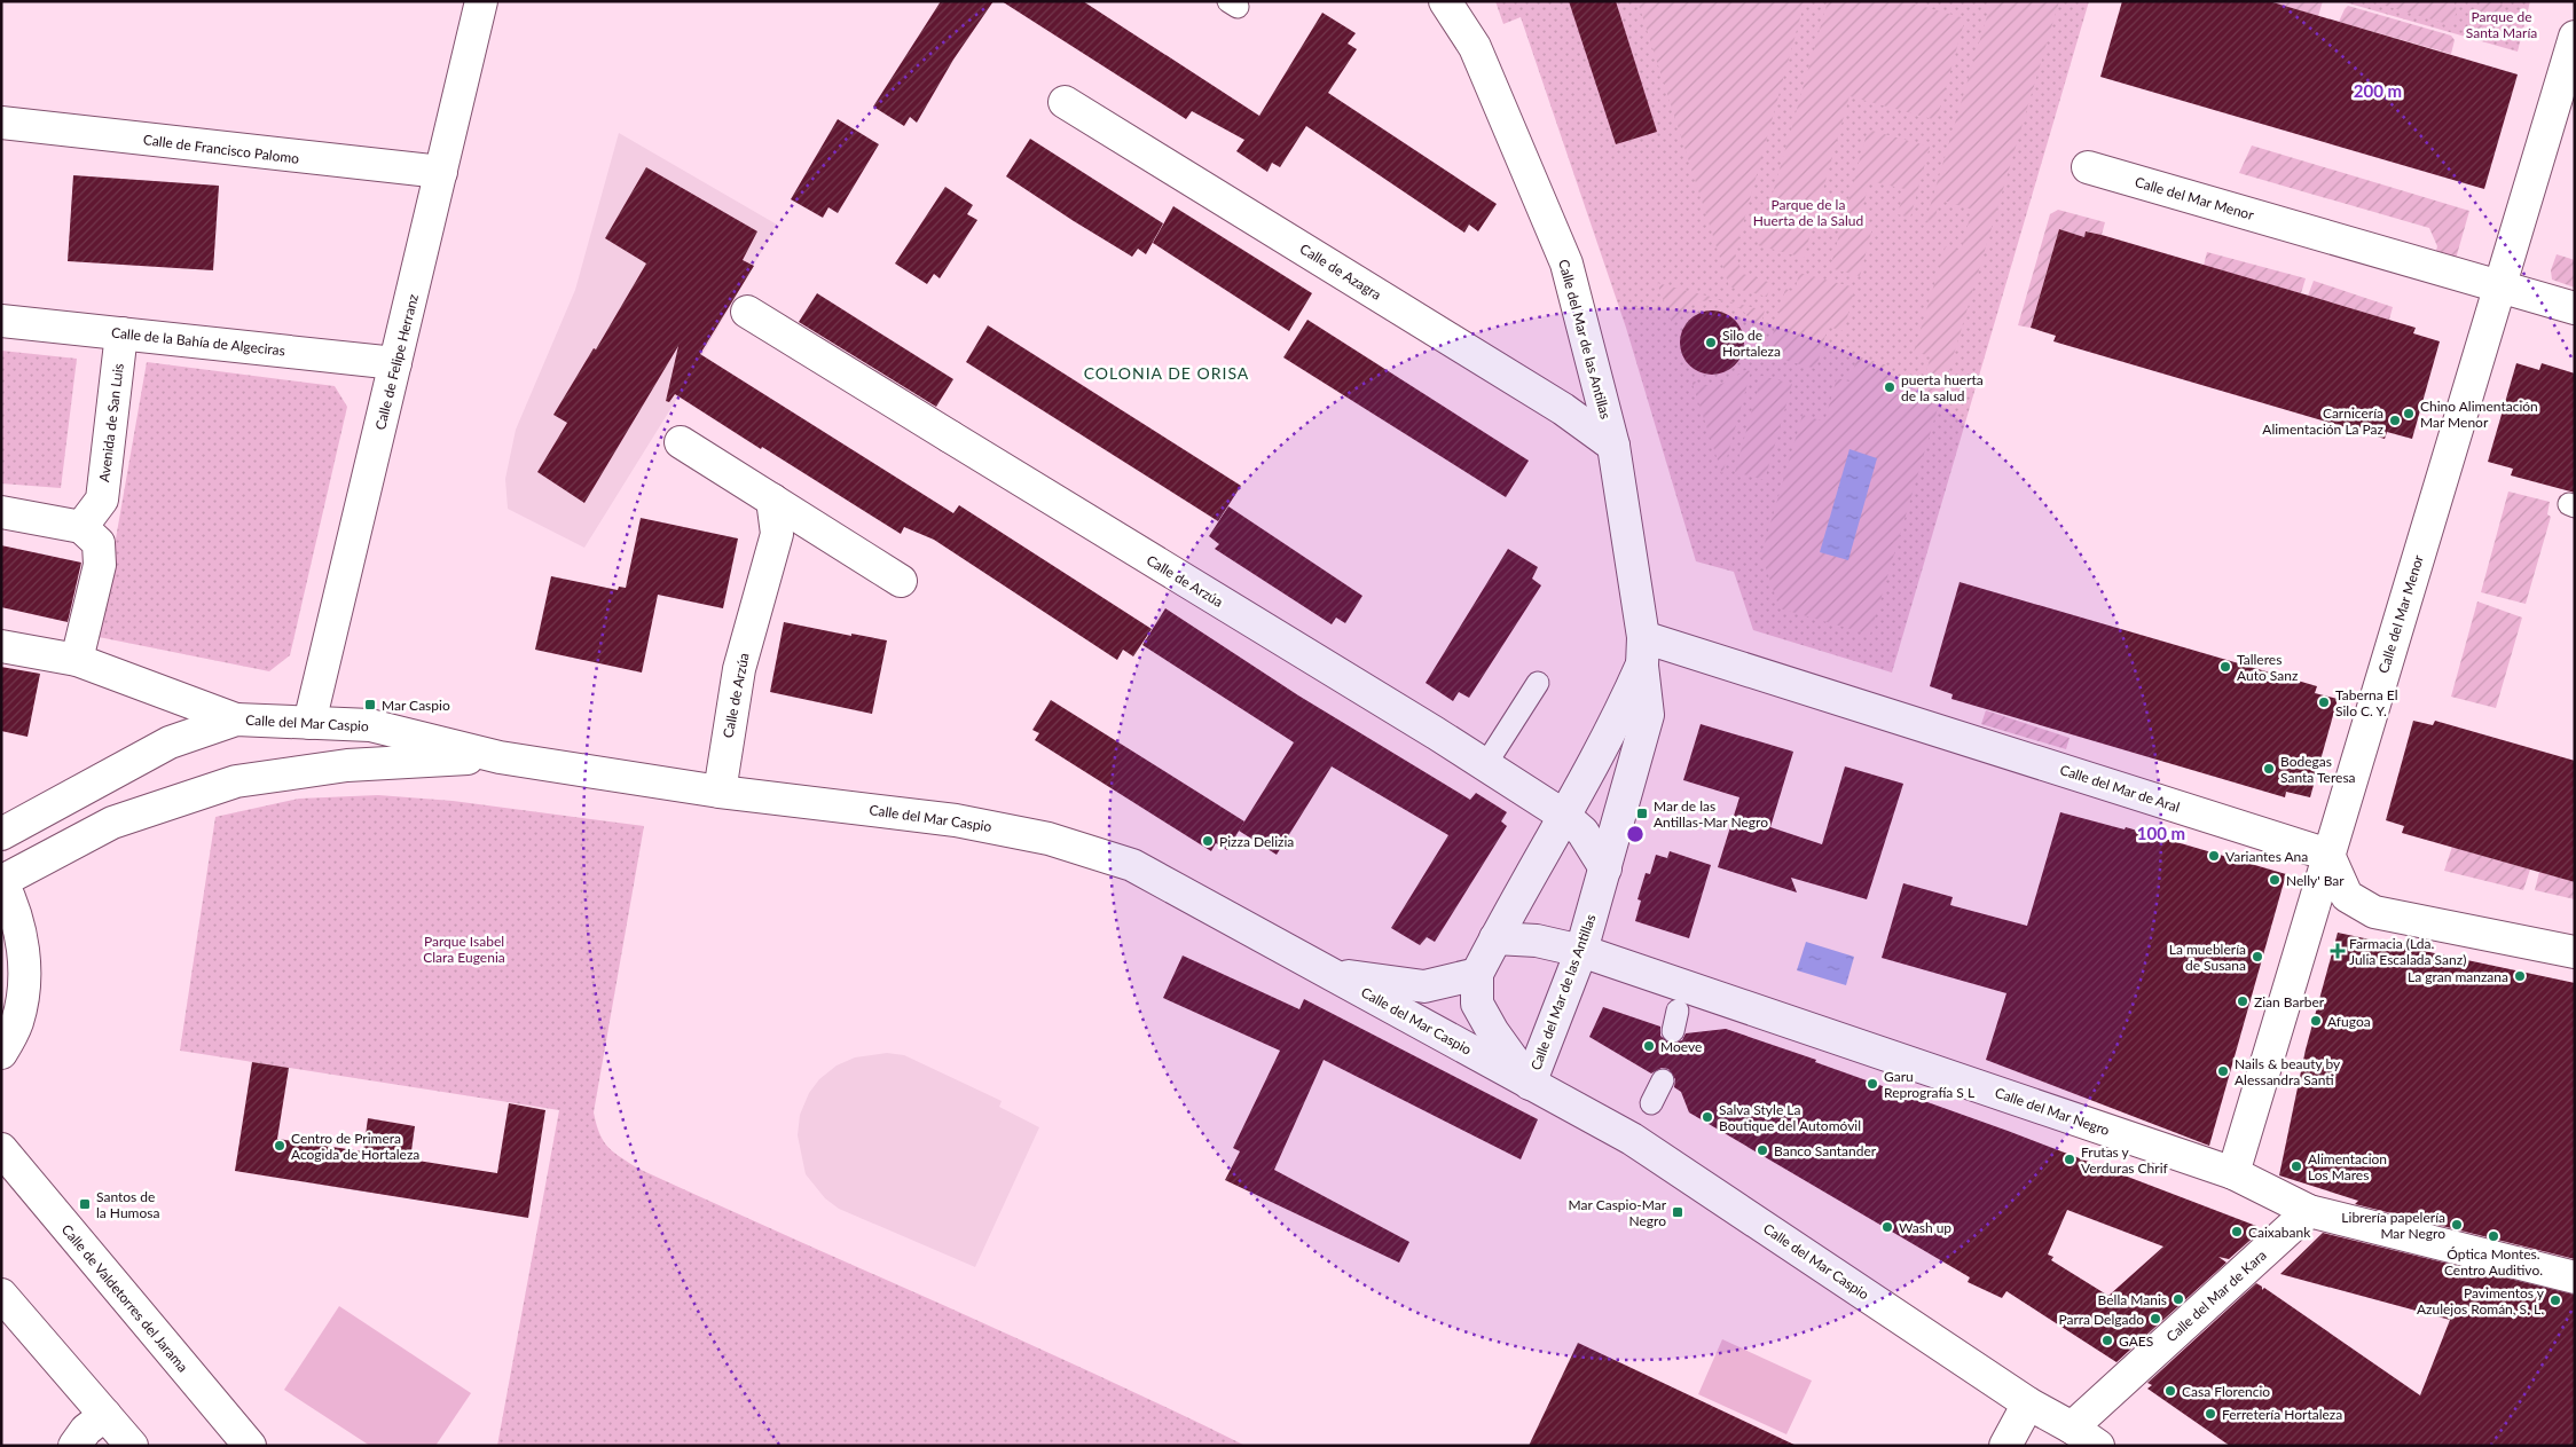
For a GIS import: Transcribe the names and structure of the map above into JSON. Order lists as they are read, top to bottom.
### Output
{
  "streets": {
    "street": [
      "Calle de Francisco Palomo",
      "Calle del Mar Menor",
      "Calle de Azagra",
      "Calle del Mar de las Antillas",
      "Calle de la Bahía de Algeciras",
      "Calle de Felipe Herranz",
      "Avenida de San Luis",
      "Calle de Arzúa",
      "Calle del Mar Caspio",
      "Calle del Mar de Aral",
      "Calle del Mar Negro",
      "Calle del Mar de Kara",
      "Calle de Valdetorres del Jarama"
    ]
  },
  "crossings": [
    ["Calle de Francisco Palomo", "Calle de Felipe Herranz"],
    ["Calle del Mar Menor", "Calle del Mar de Aral"],
    ["Calle del Mar Menor", "Calle del Mar Negro"],
    ["Calle de Azagra", "Calle del Mar de las Antillas"],
    ["Calle del Mar de las Antillas", "Calle de Arzúa"],
    ["Calle del Mar de las Antillas", "Calle del Mar Caspio"],
    ["Calle del Mar de las Antillas", "Calle del Mar de Aral"],
    ["Calle del Mar de las Antillas", "Calle del Mar Negro"],
    ["Calle de la Bahía de Algeciras", "Calle de Felipe Herranz"],
    ["Calle de la Bahía de Algeciras", "Avenida de San Luis"],
    ["Calle de Felipe Herranz", "Calle del Mar Caspio"],
    ["Calle de Arzúa", "Calle del Mar Caspio"],
    ["Calle del Mar Caspio", "Calle del Mar de Kara"],
    ["Calle del Mar Negro", "Calle del Mar de Kara"]
  ],
  "districts": ["COLONIA DE ORISA"],
  "parks": ["Parque de Santa María", "Parque de la Huerta de la Salud", "Parque Isabel Clara Eugenia"],
  "places": {
    "other": [
      "Silo de Hortaleza",
      "puerta huerta de la salud",
      "Chino Alimentación Mar Menor",
      "Carnicería Alimentación La Paz",
      "Talleres Auto Sanz",
      "Taberna El Silo C. Y.",
      "Bodegas Santa Teresa",
      "Pizza Delizia",
      "Variantes Ana",
      "Nelly' Bar",
      "La mueblería de Susana",
      "La gran manzana",
      "Zian Barber",
      "Afugoa",
      "Moeve",
      "Nails & beauty by Alessandra Santi",
      "Garu Reprografía S L",
      "Salva Style La Boutique del Automóvil",
      "Centro de Primera Acogida de Hortaleza",
      "Banco Santander",
      "Frutas y Verduras Chrif",
      "Alimentacion Los Mares",
      "Librería papelería Mar Negro",
      "Wash up",
      "Caixabank",
      "Óptica Montes. Centro Auditivo.",
      "Bella Manis",
      "Pavimentos y Azulejos Román, S. L.",
      "Parra Delgado",
      "GAES",
      "Casa Florencio",
      "Ferretería Hortaleza"
    ],
    "transit": [
      "Mar Caspio",
      "Mar de las Antillas-Mar Negro",
      "Santos de la Humosa",
      "Mar Caspio-Mar Negro"
    ],
    "health": ["Farmacia (Lda. Julia Escalada Sanz)"]
  },
  "rings": ["200 m", "100 m"]
}
